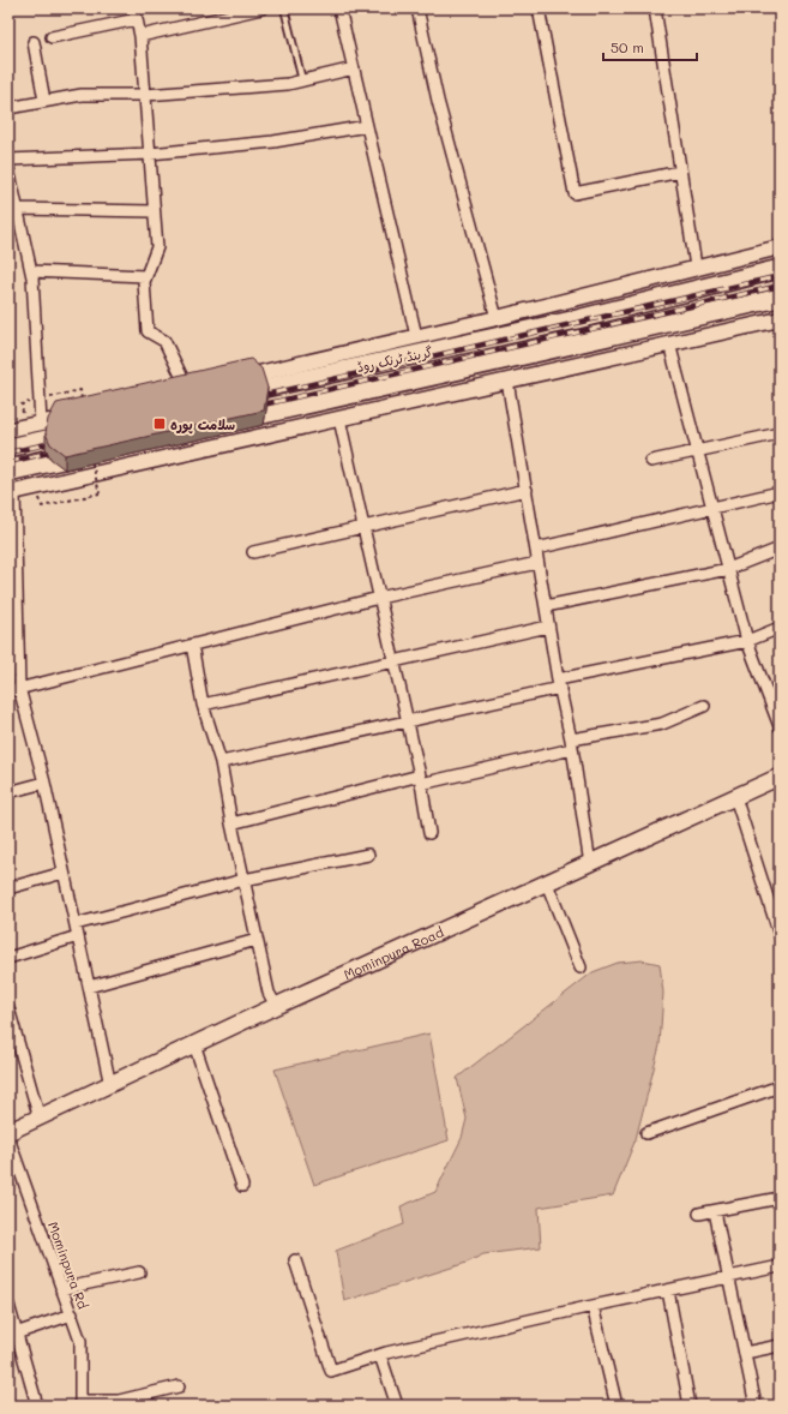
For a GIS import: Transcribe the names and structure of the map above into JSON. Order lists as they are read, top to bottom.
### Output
{
  "streets": {
    "main road": ["گرینڈ ٹرنک روڈ", "Mominpura Road"],
    "street": ["Mominpura Rd"]
  },
  "places": {
    "transit": ["سلامت پورہ"]
  },
  "scale_bar": "50 m"
}
